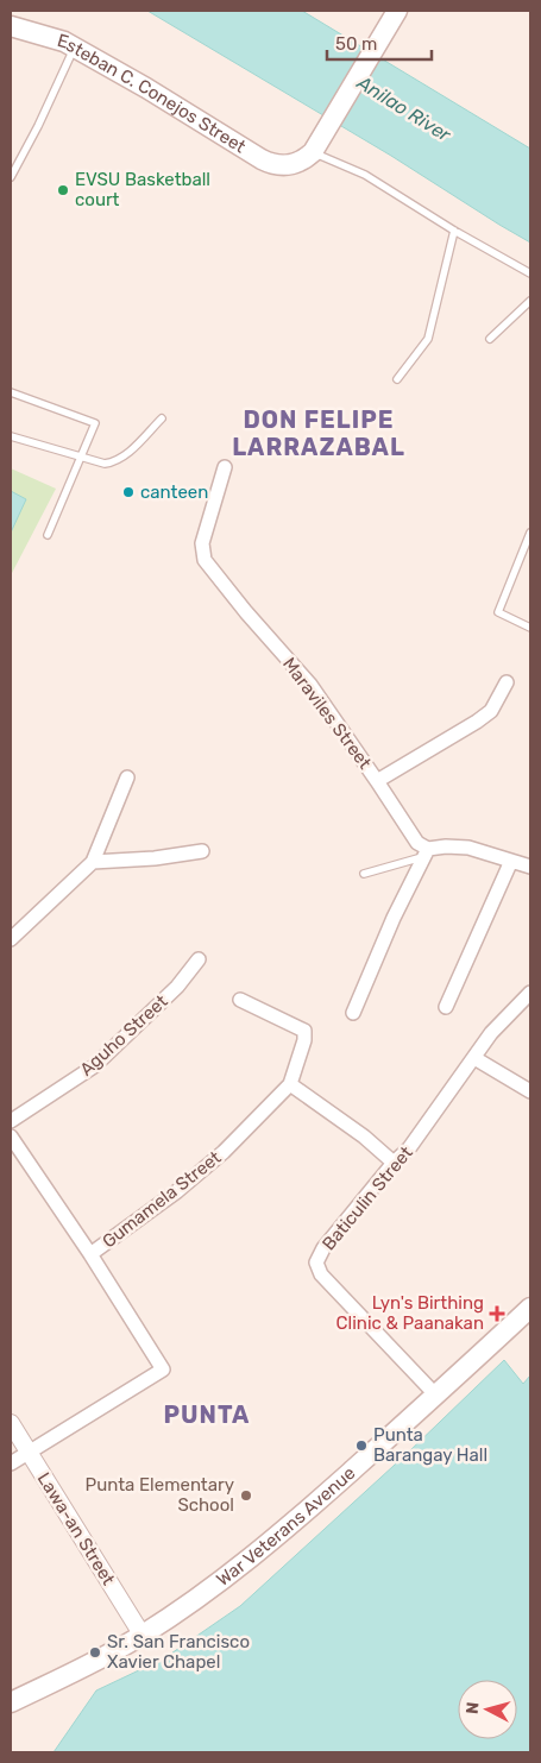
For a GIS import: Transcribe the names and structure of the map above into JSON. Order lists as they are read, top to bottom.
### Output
{
  "streets": {
    "main road": ["Esteban C. Conejos Street", "War Veterans Avenue"],
    "street": [
      "Maraviles Street",
      "Aguho Street",
      "Baticulin Street",
      "Gumamela Street",
      "Lawa-an Street"
    ]
  },
  "crossings": [
    ["Baticulin Street", "War Veterans Avenue"],
    ["War Veterans Avenue", "Lawa-an Street"]
  ],
  "districts": ["DON FELIPE LARRAZABAL", "PUNTA"],
  "water": ["Anilao River"],
  "places": {
    "other": [
      "EVSU Basketball court",
      "canteen",
      "Punta Barangay Hall",
      "Punta Elementary School",
      "Sr. San Francisco Xavier Chapel"
    ],
    "health": ["Lyn's Birthing Clinic & Paanakan"]
  },
  "scale_bar": "50 m",
  "north": "left"
}
